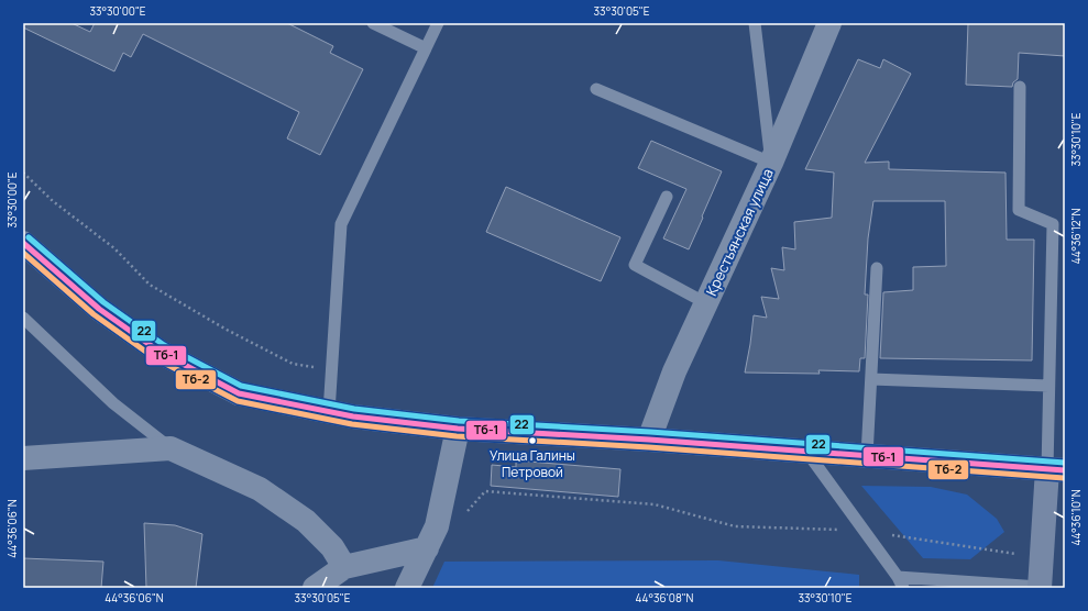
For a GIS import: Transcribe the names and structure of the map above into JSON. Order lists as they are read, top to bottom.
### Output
{
  "streets": {
    "street": ["Крестьянская улица"]
  },
  "places": ["Улица Галины Петровой"],
  "lines": ["transit line 22", "transit line Тб-1", "transit line Тб-2"],
  "coordinates": [
    "33°30'00\"E",
    "33°30'05\"E",
    "33°30'10\"E",
    "44°36'12\"N",
    "44°36'10\"N",
    "44°36'06\"N",
    "44°36'08\"N"
  ]
}
